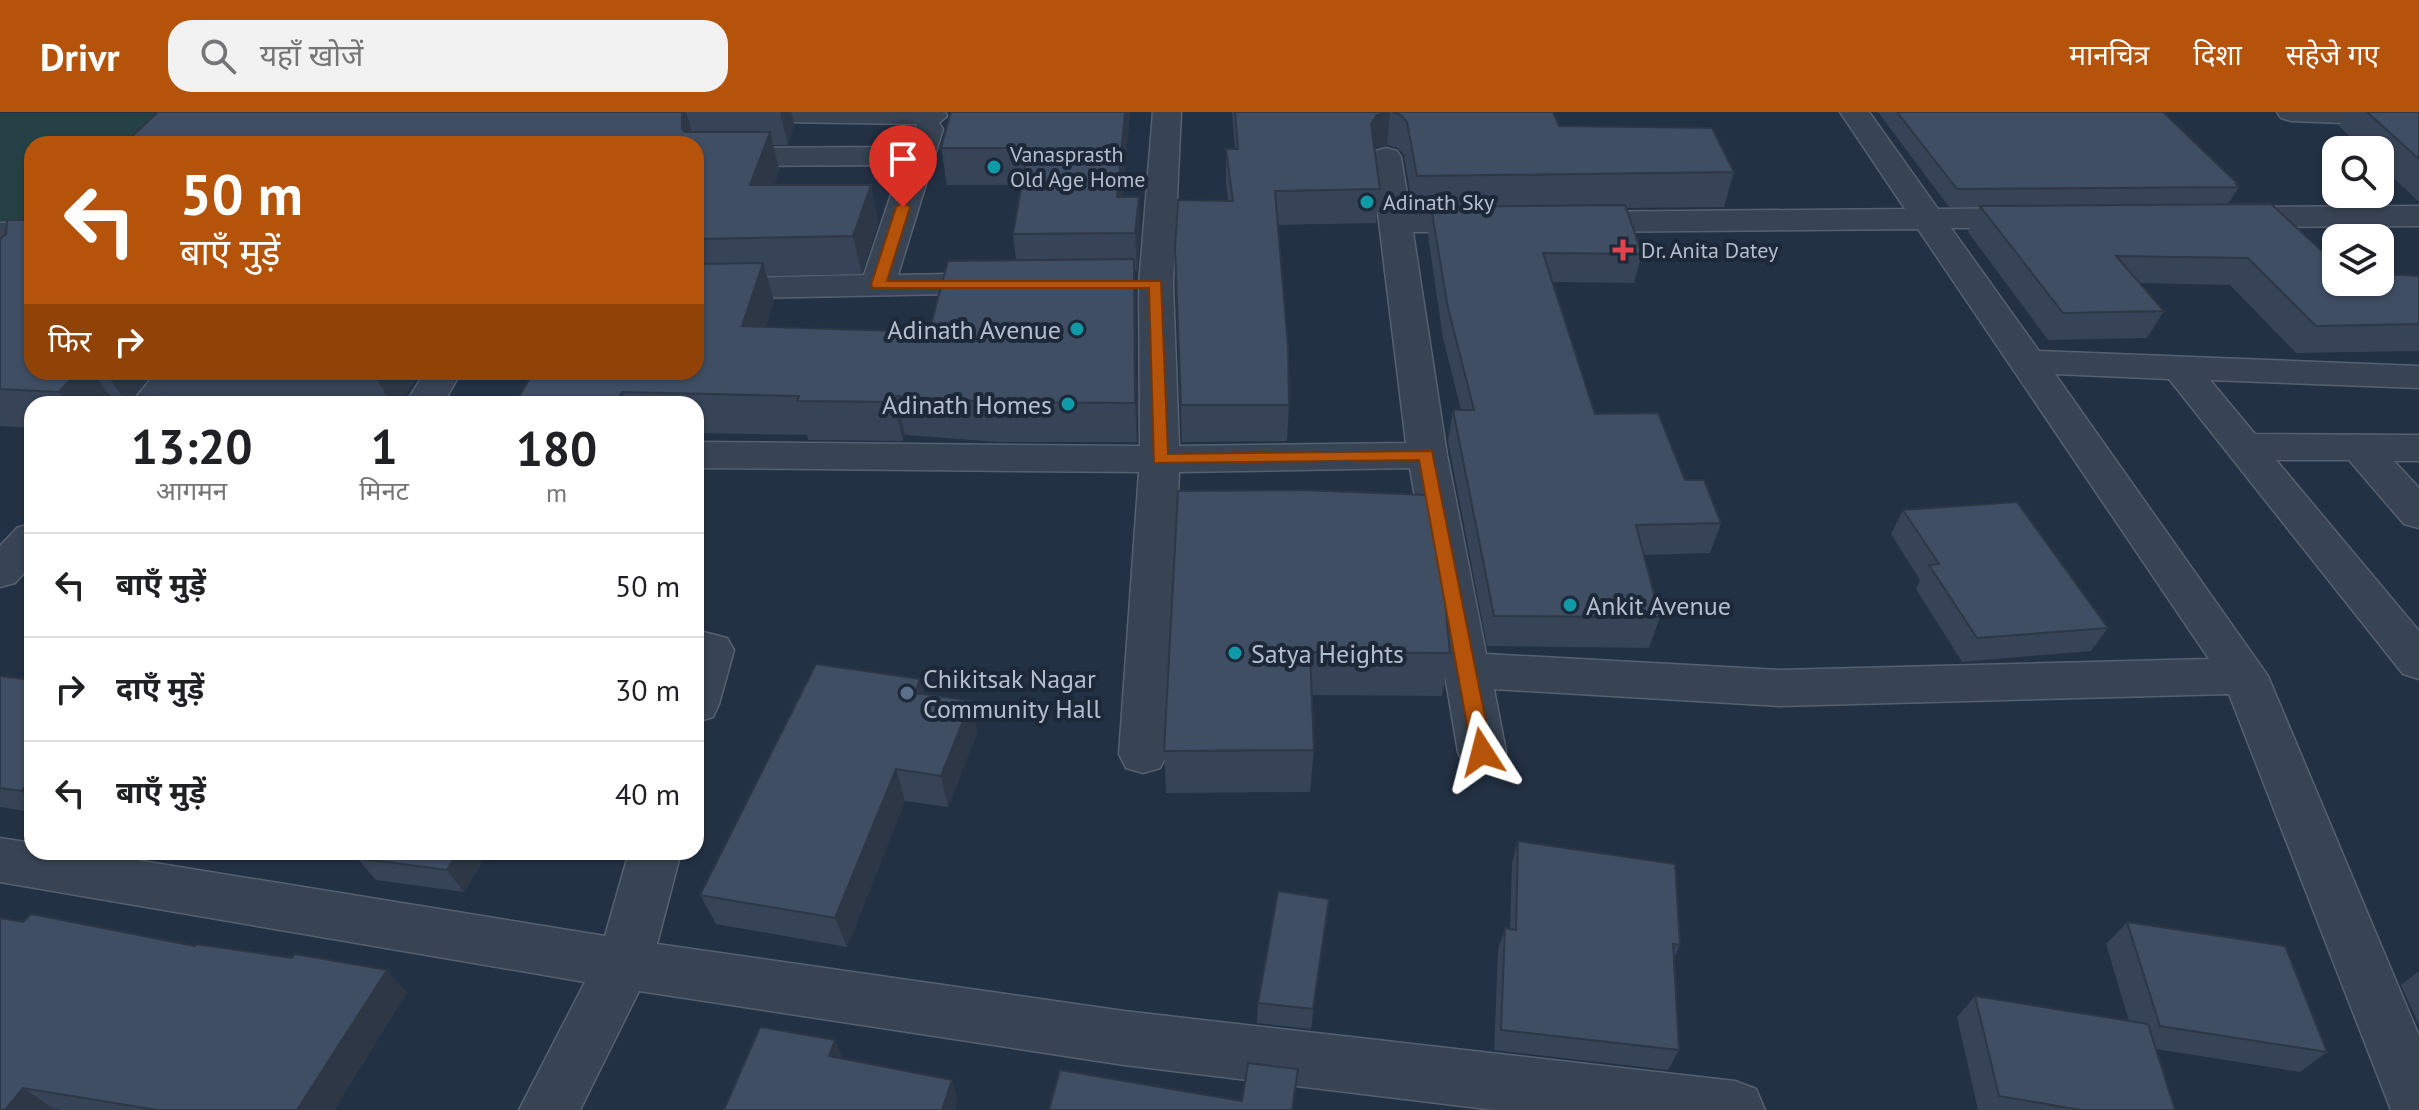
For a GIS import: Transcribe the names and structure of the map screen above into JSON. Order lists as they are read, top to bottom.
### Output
{
  "places": {
    "other": [
      "Vanasprasth Old Age Home",
      "Adinath Sky",
      "Adinath Avenue",
      "Adinath Homes",
      "Ankit Avenue",
      "Satya Heights",
      "Chikitsak Nagar Community Hall"
    ],
    "health": ["Dr. Anita Datey"]
  },
  "page": {
    "header": "Drivr",
    "search": "यहाँ खोजें",
    "nav": ["मानचित्र", "दिशा", "सहेजे गए"],
    "turn": ["50 m", "बाएँ मुड़ें"],
    "then": "फिर",
    "eta": [
      "13:20",
      "आगमन",
      "1",
      "मिनट",
      "180",
      "m"
    ],
    "list": [
      {
        "name": "बाएँ मुड़ें",
        "value": "50 m"
      },
      {
        "name": "दाएँ मुड़ें",
        "value": "30 m"
      },
      {
        "name": "बाएँ मुड़ें",
        "value": "40 m"
      }
    ]
  }
}
